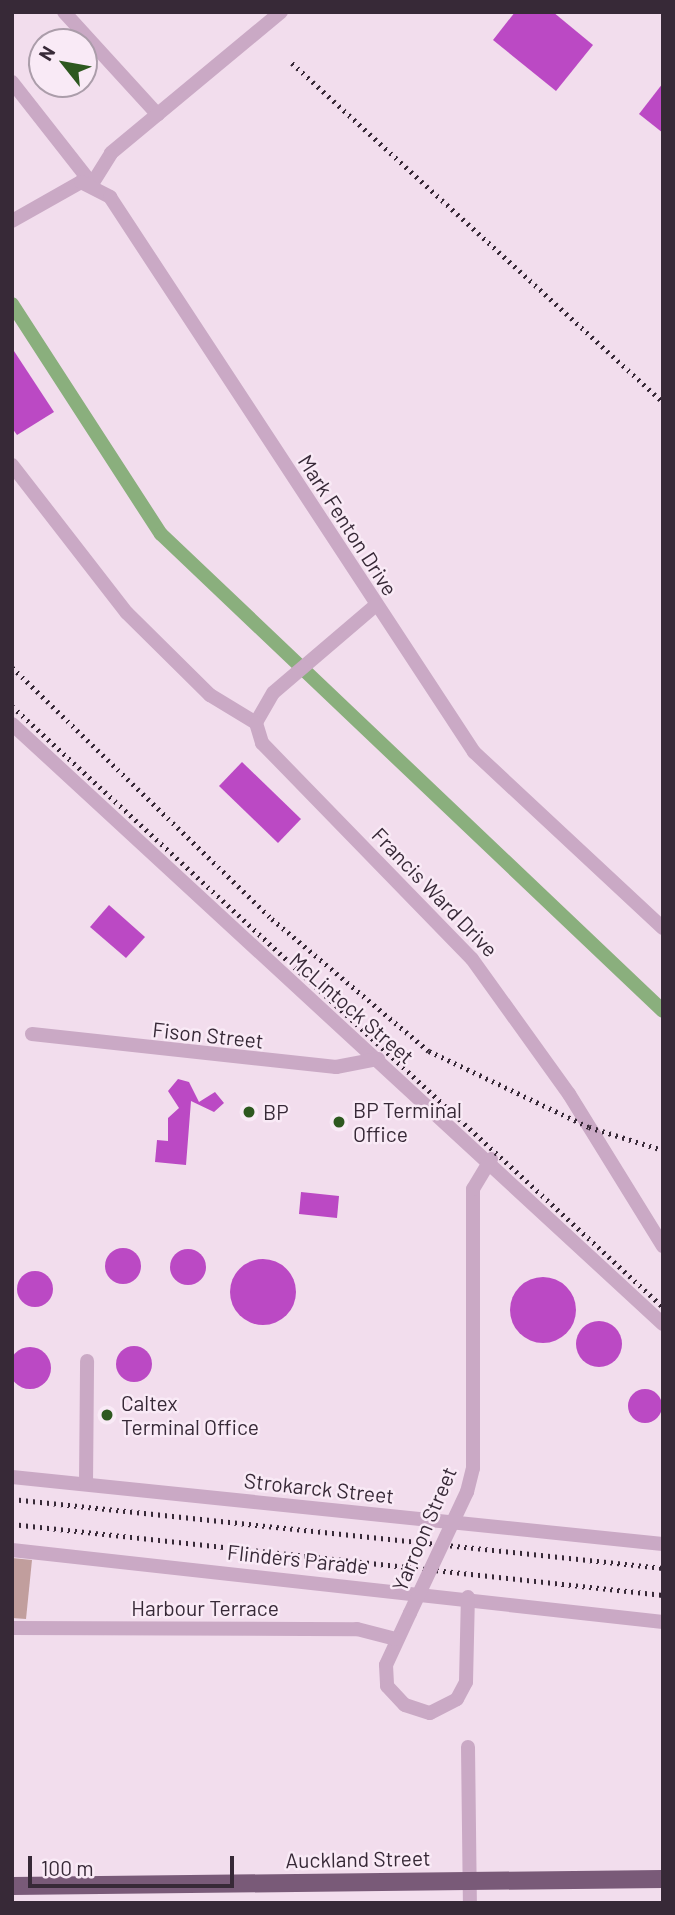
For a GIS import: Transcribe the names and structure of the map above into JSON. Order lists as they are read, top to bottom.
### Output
{
  "streets": {
    "main road": ["Auckland Street"],
    "street": [
      "Mark Fenton Drive",
      "Francis Ward Drive",
      "McLintock Street",
      "Fison Street",
      "Strokarck Street",
      "Yarroon Street",
      "Flinders Parade",
      "Harbour Terrace"
    ]
  },
  "crossings": [
    ["McLintock Street", "Fison Street"],
    ["McLintock Street", "Yarroon Street"],
    ["Yarroon Street", "Flinders Parade"],
    ["Yarroon Street", "Harbour Terrace"]
  ],
  "places": ["BP", "BP Terminal Office", "Caltex Terminal Office"],
  "scale_bar": "100 m",
  "north": "top left"
}
